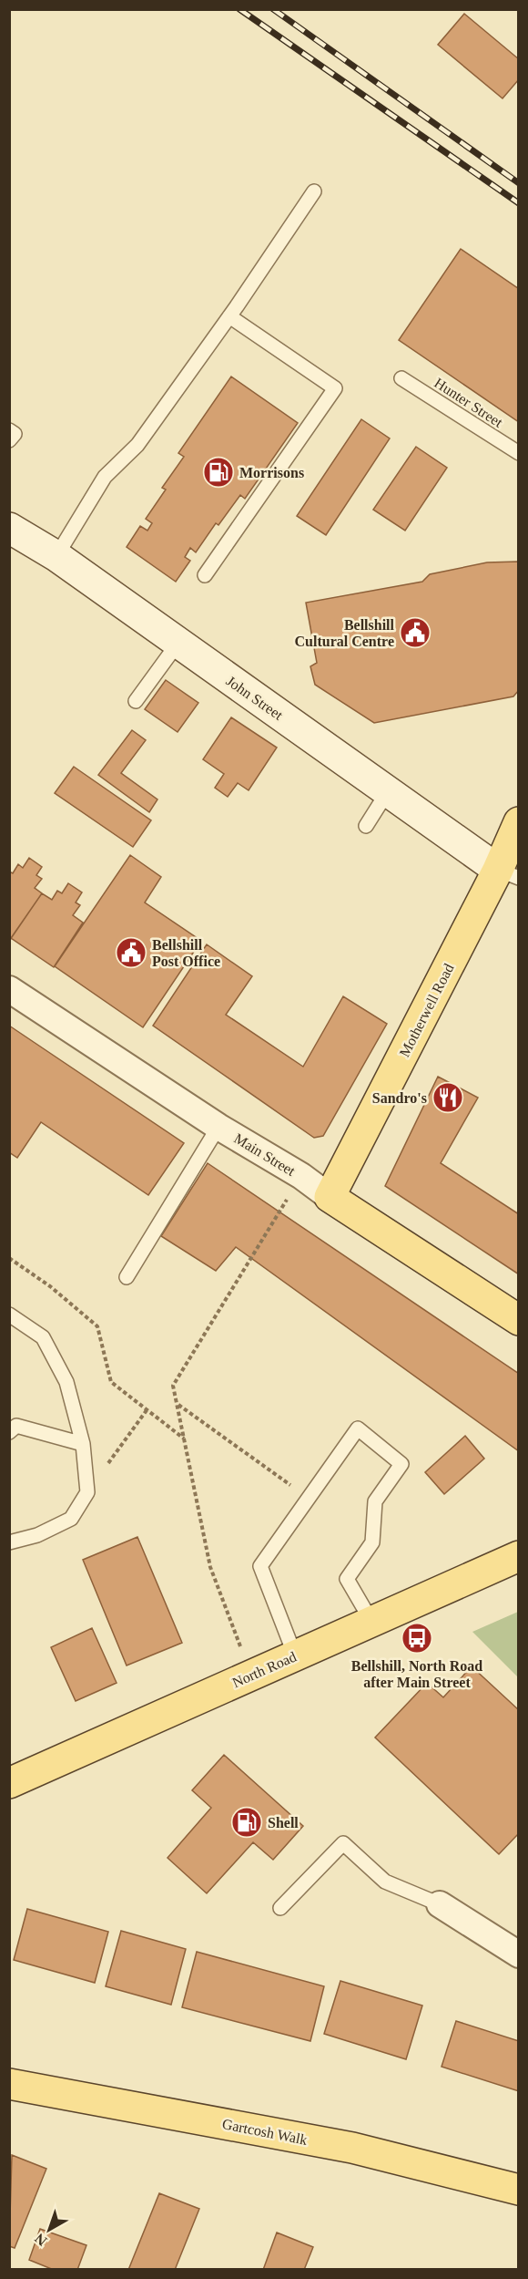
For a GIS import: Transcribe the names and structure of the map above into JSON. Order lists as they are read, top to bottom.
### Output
{
  "streets": {
    "main road": [
      "Motherwell Road",
      "Main Street",
      "North Road",
      "Gartcosh Walk"
    ],
    "street": ["John Street"],
    "lane": ["Hunter Street"]
  },
  "crossings": [
    ["John Street", "Motherwell Road"],
    ["Motherwell Road", "Main Street"]
  ],
  "places": {
    "fuel station": ["Morrisons", "Shell"],
    "public building": ["Bellshill Cultural Centre", "Bellshill Post Office"],
    "restaurant": ["Sandro's"],
    "bus stop": ["Bellshill, North Road after Main Street"]
  },
  "north": "bottom left"
}
